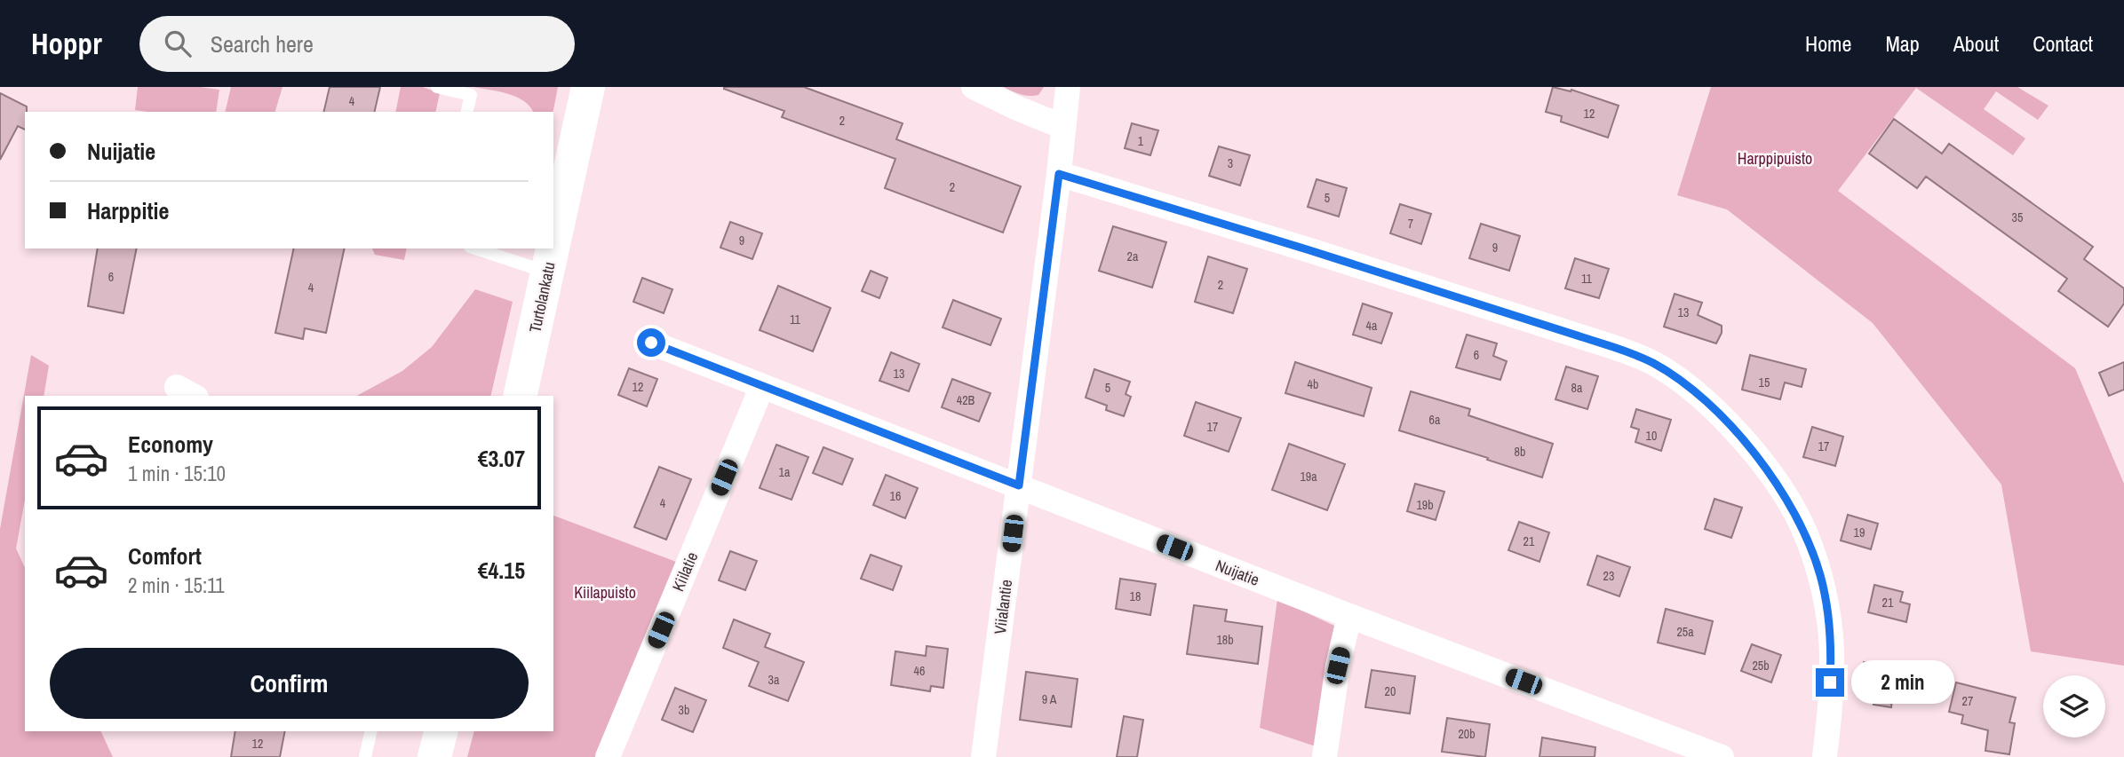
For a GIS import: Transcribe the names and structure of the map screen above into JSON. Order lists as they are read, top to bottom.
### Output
{
  "streets": {
    "main road": ["Turtolankatu"],
    "street": ["Kiilatie", "Nuijatie", "Viialantie"]
  },
  "crossings": [
    ["Kiilatie", "Nuijatie"],
    ["Nuijatie", "Viialantie"]
  ],
  "parks": ["Harppipuisto", "Kiilapuisto"],
  "house_numbers": [
    "4",
    "12",
    "2",
    "1",
    "3",
    "2",
    "5",
    "35",
    "7",
    "9",
    "9",
    "2a",
    "6",
    "11",
    "2",
    "4",
    "13",
    "11",
    "4a",
    "6",
    "13",
    "15",
    "4b",
    "12",
    "5",
    "8a",
    "42B",
    "6a",
    "17",
    "10",
    "17",
    "8b",
    "1a",
    "19a",
    "16",
    "4",
    "19b",
    "19",
    "21",
    "23",
    "18",
    "21",
    "25a",
    "18b",
    "25b",
    "46",
    "3a",
    "20",
    "9 A",
    "27",
    "3b",
    "20b",
    "12"
  ],
  "page": {
    "header": "Hoppr",
    "search": "Search here",
    "nav": [
      "Home",
      "Map",
      "About",
      "Contact"
    ],
    "banner": ["Nuijatie", "Harppitie"],
    "list": [
      {
        "name": "Economy",
        "note": "1 min · 15:10",
        "value": "€3.07"
      },
      {
        "name": "Comfort",
        "note": "2 min · 15:11",
        "value": "€4.15"
      }
    ],
    "buttons": "Confirm",
    "bubble": "2 min"
  }
}
